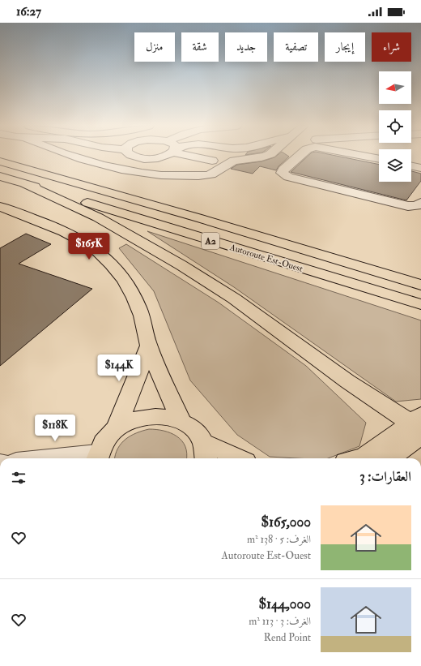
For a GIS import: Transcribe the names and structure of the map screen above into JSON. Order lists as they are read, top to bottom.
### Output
{
  "streets": {
    "main road": ["A2", "Autoroute Est-Ouest"]
  },
  "north": "left",
  "page": {
    "status": "16:27",
    "chip": [
      "شراء",
      "إيجار",
      "تصفية",
      "جديد",
      "شقة",
      "منزل"
    ],
    "price": ["$165K", "$144K", "$118K"],
    "heading": "العقارات: 3",
    "list": [
      {
        "name": "$165,000",
        "note": "الغرف: 5 · 138 m² · Autoroute Est-Ouest"
      },
      {
        "name": "$144,000",
        "note": "الغرف: 3 · 113 m² · Rend Point"
      }
    ]
  }
}
